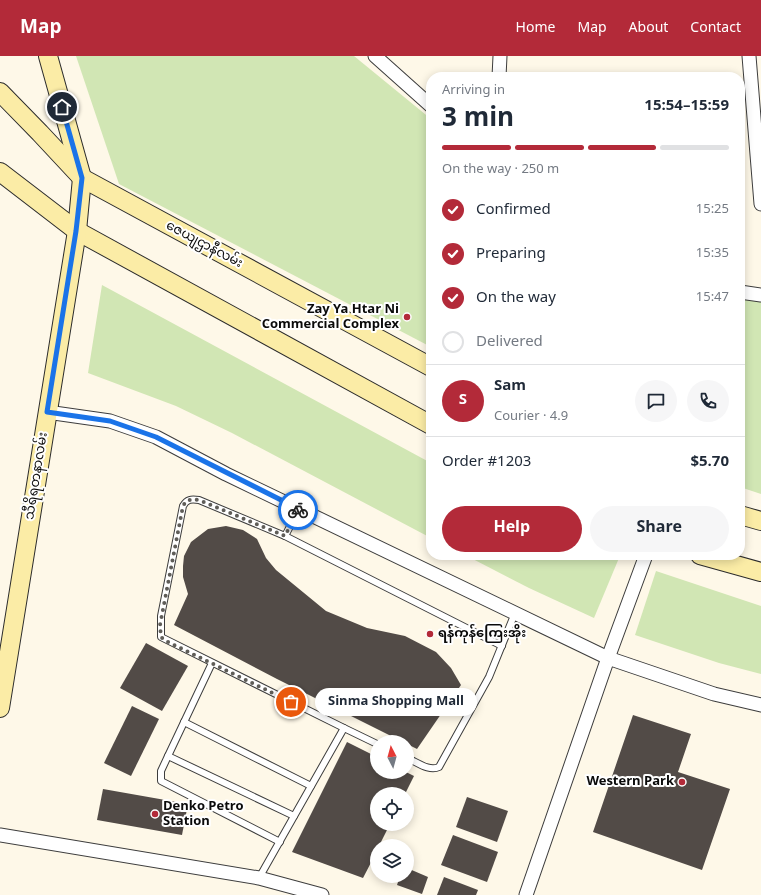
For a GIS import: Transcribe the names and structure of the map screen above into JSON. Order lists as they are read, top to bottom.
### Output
{
  "streets": {
    "main road": ["ဇေယျဌာနီလမ်း", "သီရိရတနာလမ်း"]
  },
  "crossings": [
    ["ဇေယျဌာနီလမ်း", "သီရိရတနာလမ်း"]
  ],
  "places": [
    "Zay Ya Htar Ni Commercial Complex",
    "ရန်ကုန်ကြေးအိုး",
    "Sinma Shopping Mall",
    "Western Park",
    "Denko Petro Station"
  ],
  "north": "top",
  "page": {
    "header": "Map",
    "nav": [
      "Home",
      "Map",
      "About",
      "Contact"
    ],
    "heading": ["3 min", "Arriving in", "15:54–15:59"],
    "panel": [
      "Sam",
      "Courier · 4.9",
      "Order #1203",
      "$5.70"
    ],
    "bar": "On the way · 250 m",
    "list": [
      ["Confirmed", "15:25"],
      ["Preparing", "15:35"],
      ["On the way", "15:47"],
      "Delivered"
    ],
    "round": "S",
    "buttons": ["Help", "Share"],
    "bubble": "Sinma Shopping Mall"
  }
}
